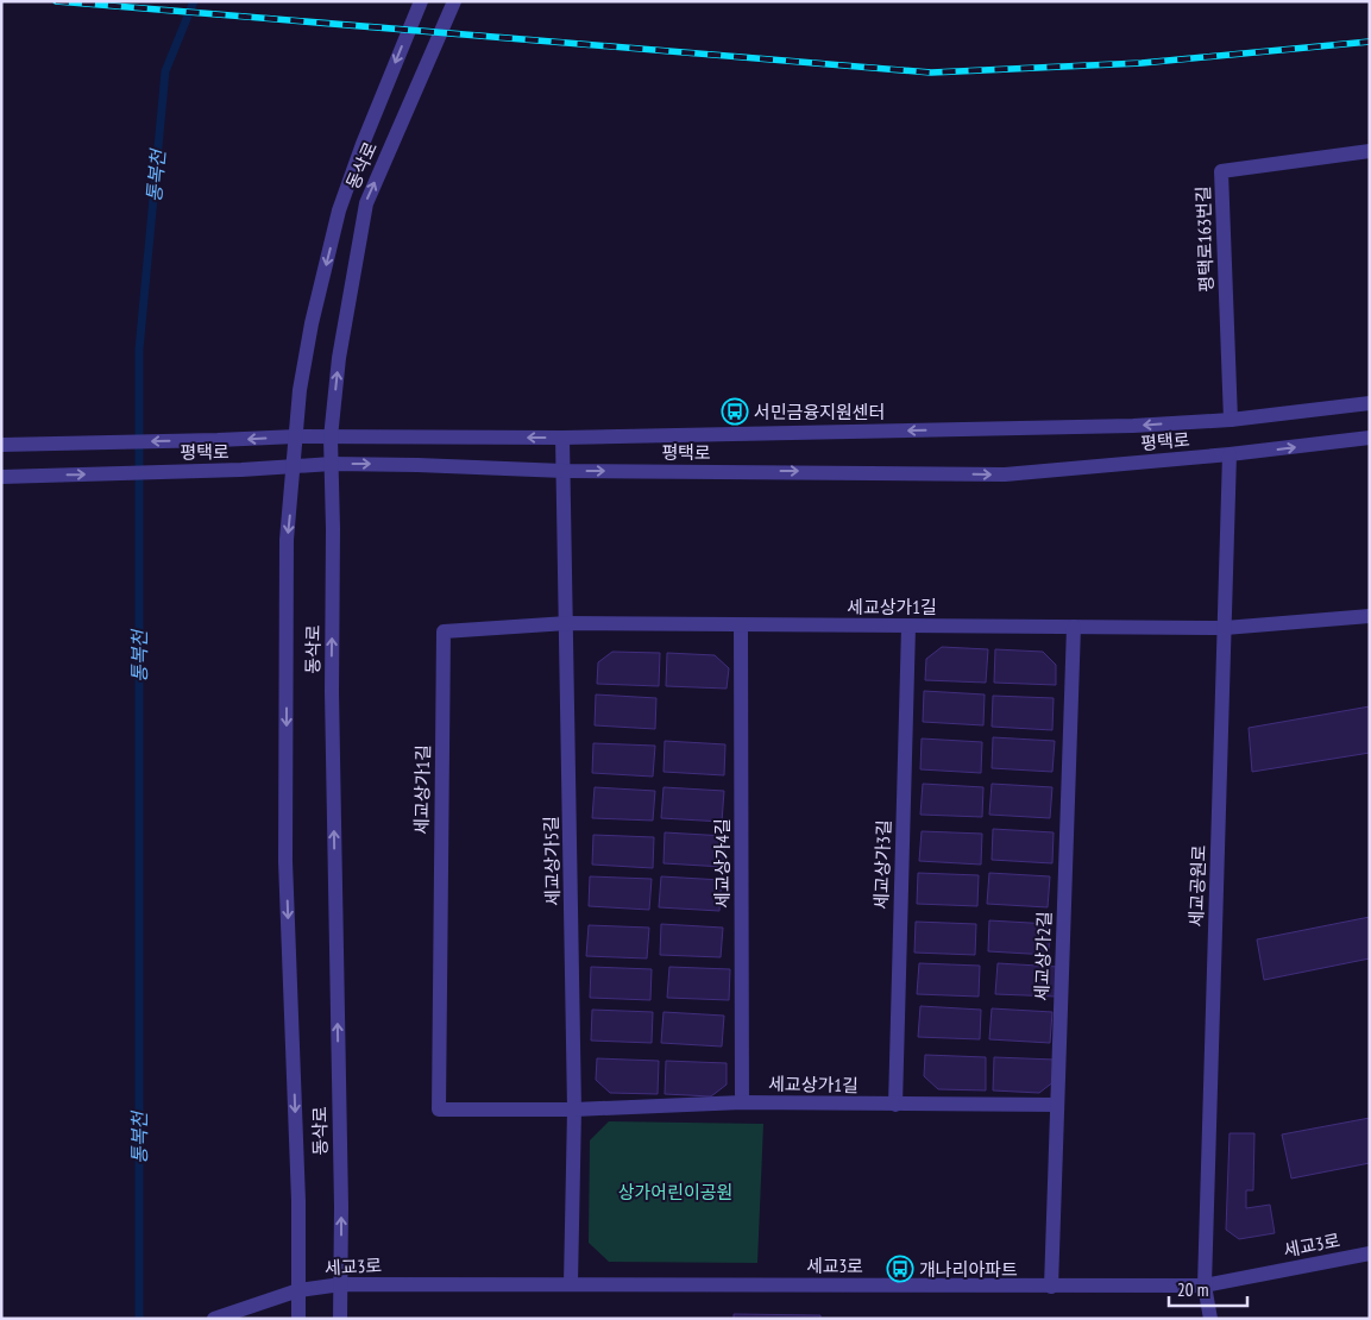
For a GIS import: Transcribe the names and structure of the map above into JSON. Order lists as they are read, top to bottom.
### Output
{
  "streets": {
    "street": [
      "동삭로",
      "평택로163번길",
      "평택로",
      "세교상가1길",
      "세교상가5길",
      "세교상가4길",
      "세교상가3길",
      "세교공원로",
      "세교상가2길",
      "세교3로"
    ]
  },
  "crossings": [
    ["동삭로", "평택로"],
    ["동삭로", "세교3로"],
    ["평택로163번길", "평택로"],
    ["평택로", "세교상가5길"],
    ["평택로", "세교공원로"],
    ["세교상가1길", "세교상가5길"],
    ["세교상가1길", "세교상가4길"],
    ["세교상가1길", "세교상가3길"],
    ["세교상가1길", "세교공원로"],
    ["세교상가1길", "세교상가2길"],
    ["세교상가5길", "세교3로"],
    ["세교공원로", "세교3로"],
    ["세교상가2길", "세교3로"]
  ],
  "water": ["통복천"],
  "parks": ["상가어린이공원"],
  "places": {
    "bus stop": ["서민금융지원센터", "개나리아파트"]
  },
  "scale_bar": "20 m"
}
